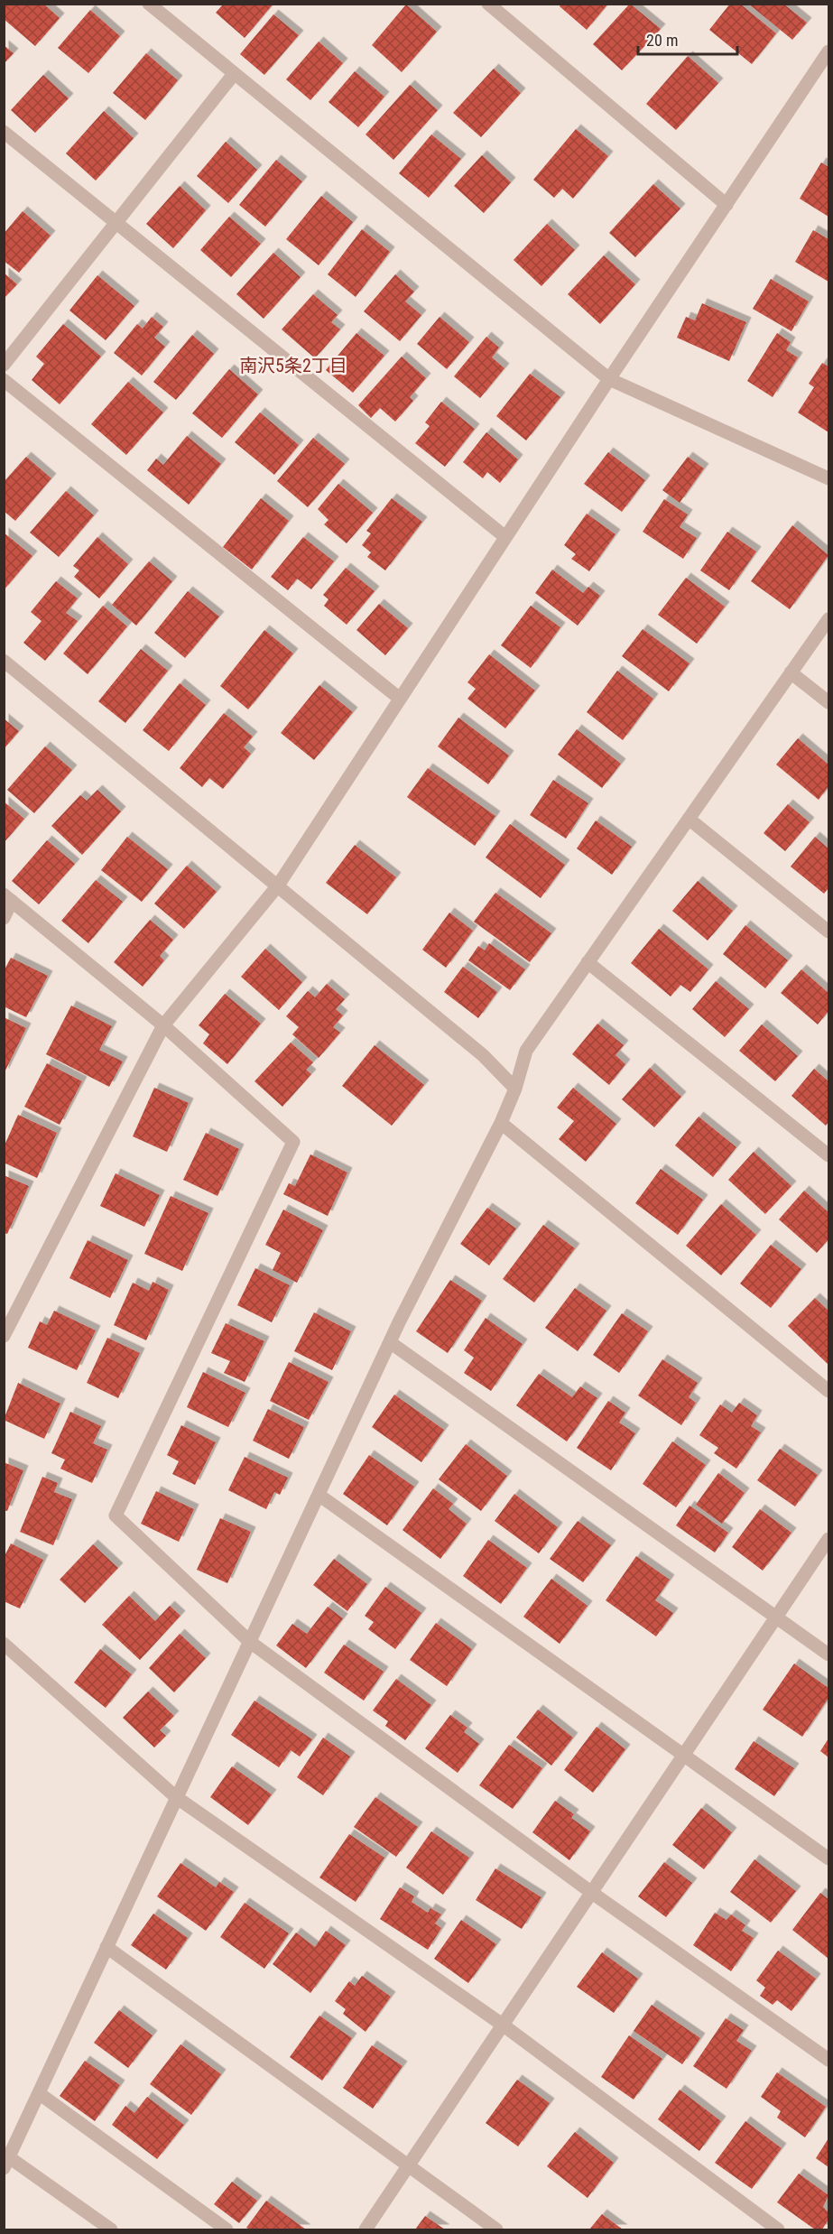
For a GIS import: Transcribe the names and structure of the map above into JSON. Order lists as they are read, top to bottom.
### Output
{
  "districts": ["南沢5条2丁目"],
  "scale_bar": "20 m"
}
